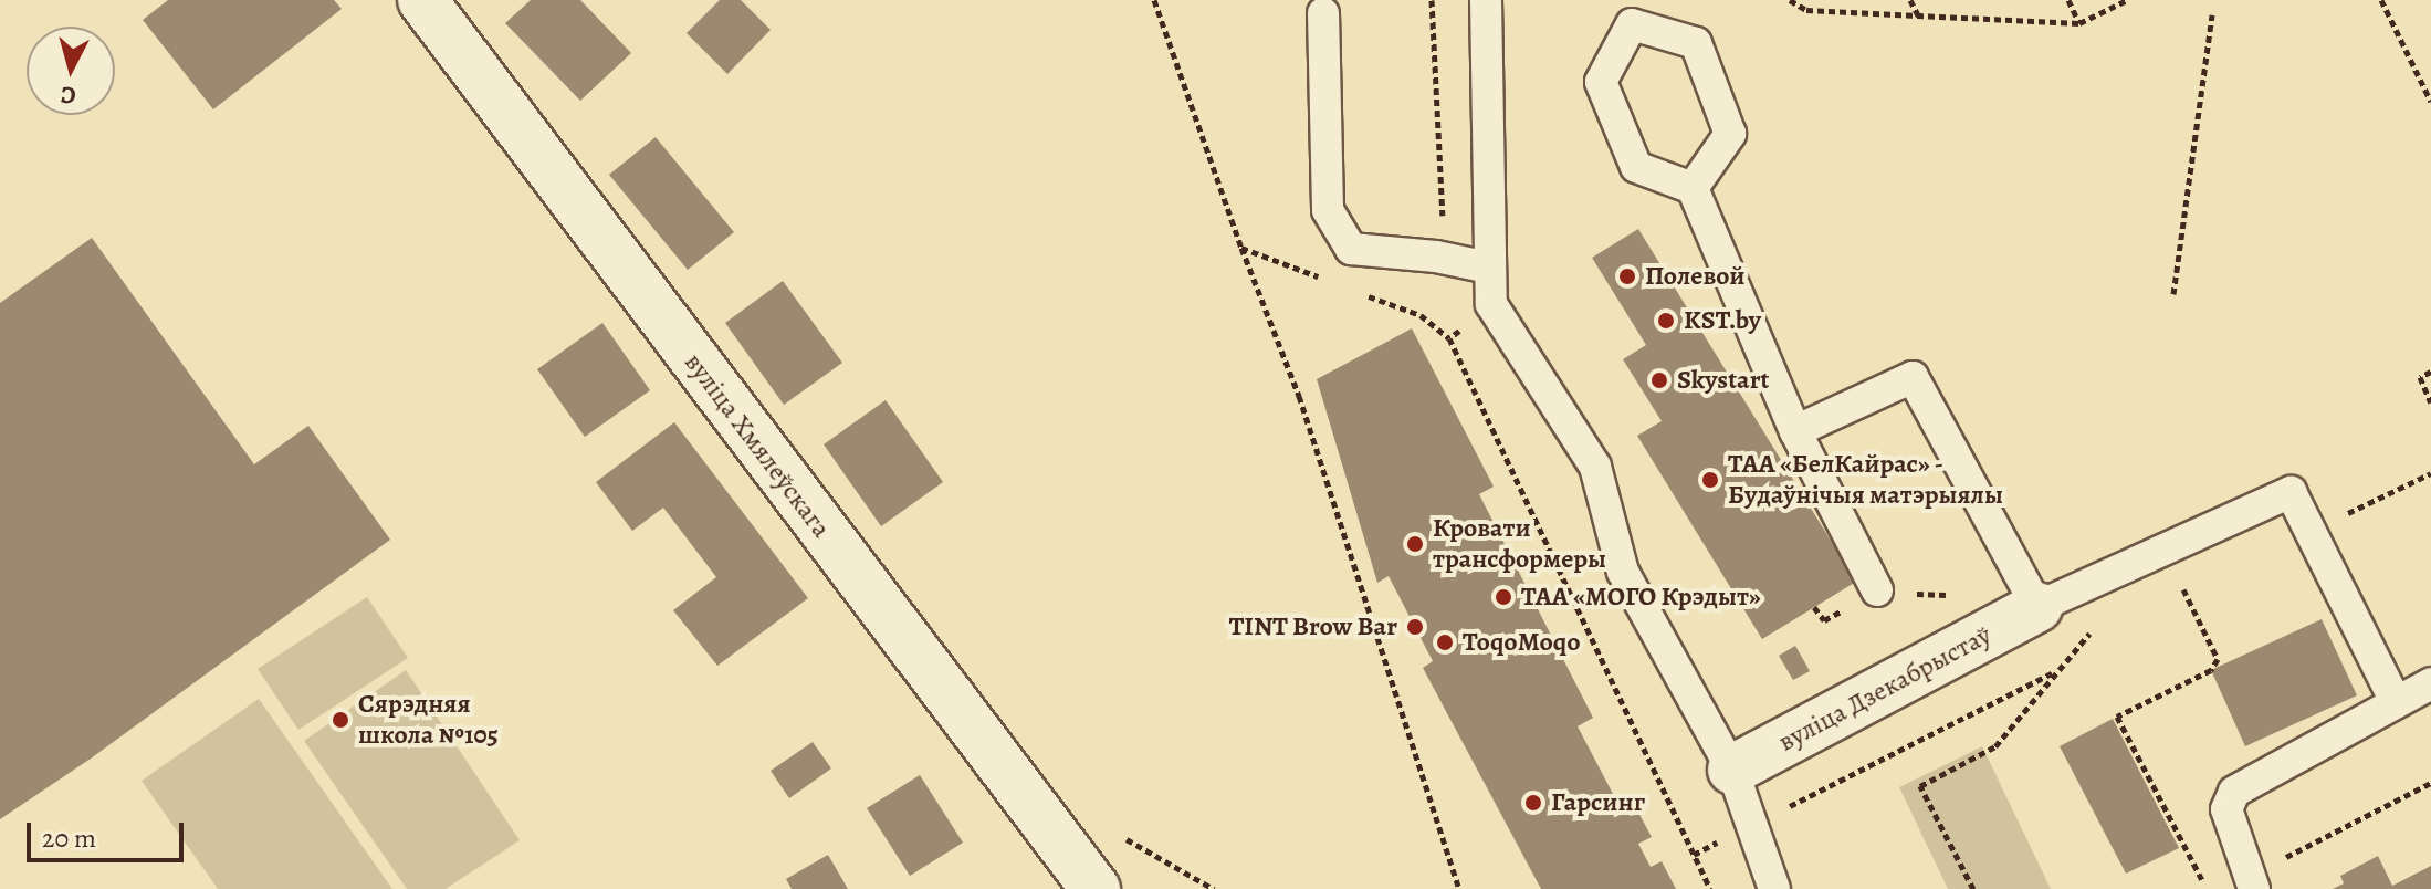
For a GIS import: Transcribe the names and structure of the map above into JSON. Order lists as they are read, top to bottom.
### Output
{
  "streets": {
    "street": ["вуліца Хмялеўскага", "вуліца Дзекабрыстаў"]
  },
  "places": [
    "Полевой",
    "KST.by",
    "Skystart",
    "ТАА «БелКайрас» - Будаўнічыя матэрыялы",
    "Кровати трансформеры",
    "ТАА «МОГО Крэдыт»",
    "TINT Brow Bar",
    "ToqoMoqo",
    "Сярэдняя школа №105",
    "Гарсинг"
  ],
  "scale_bar": "20 m",
  "north": "bottom"
}
